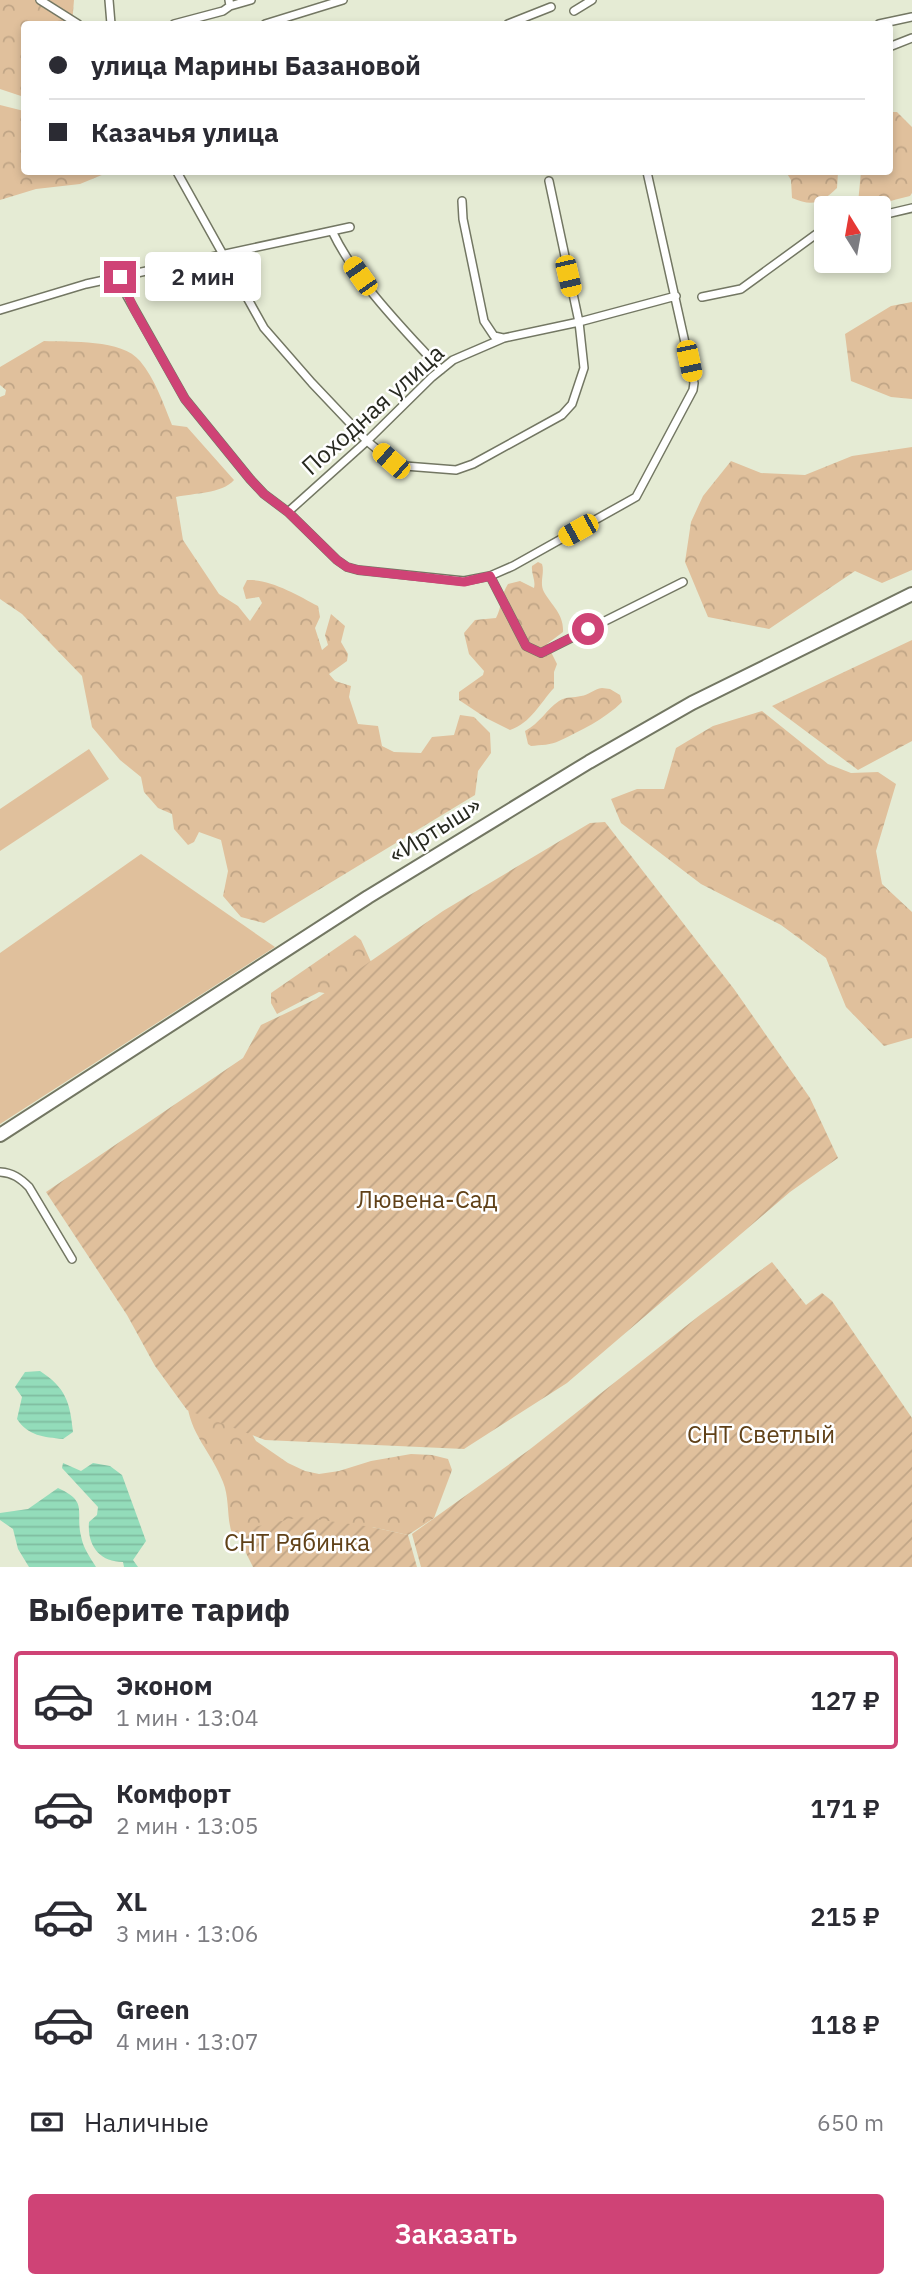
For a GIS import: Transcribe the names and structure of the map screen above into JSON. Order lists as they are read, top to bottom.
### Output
{
  "streets": {
    "highway": ["«Иртыш»"],
    "street": ["Походная улица"]
  },
  "parks": ["Лювена-Сад", "СНТ Светлый", "СНТ Рябинка"],
  "north": "top",
  "page": {
    "banner": ["улица Марины Базановой", "Казачья улица"],
    "bubble": "2 мин",
    "heading": "Выберите тариф",
    "list": [
      {
        "name": "Эконом",
        "note": "1 мин · 13:04",
        "value": "127 ₽"
      },
      {
        "name": "Комфорт",
        "note": "2 мин · 13:05",
        "value": "171 ₽"
      },
      {
        "name": "XL",
        "note": "3 мин · 13:06",
        "value": "215 ₽"
      },
      {
        "name": "Green",
        "note": "4 мин · 13:07",
        "value": "118 ₽"
      }
    ],
    "pay": ["Наличные", "650 m"],
    "buttons": "Заказать"
  }
}
